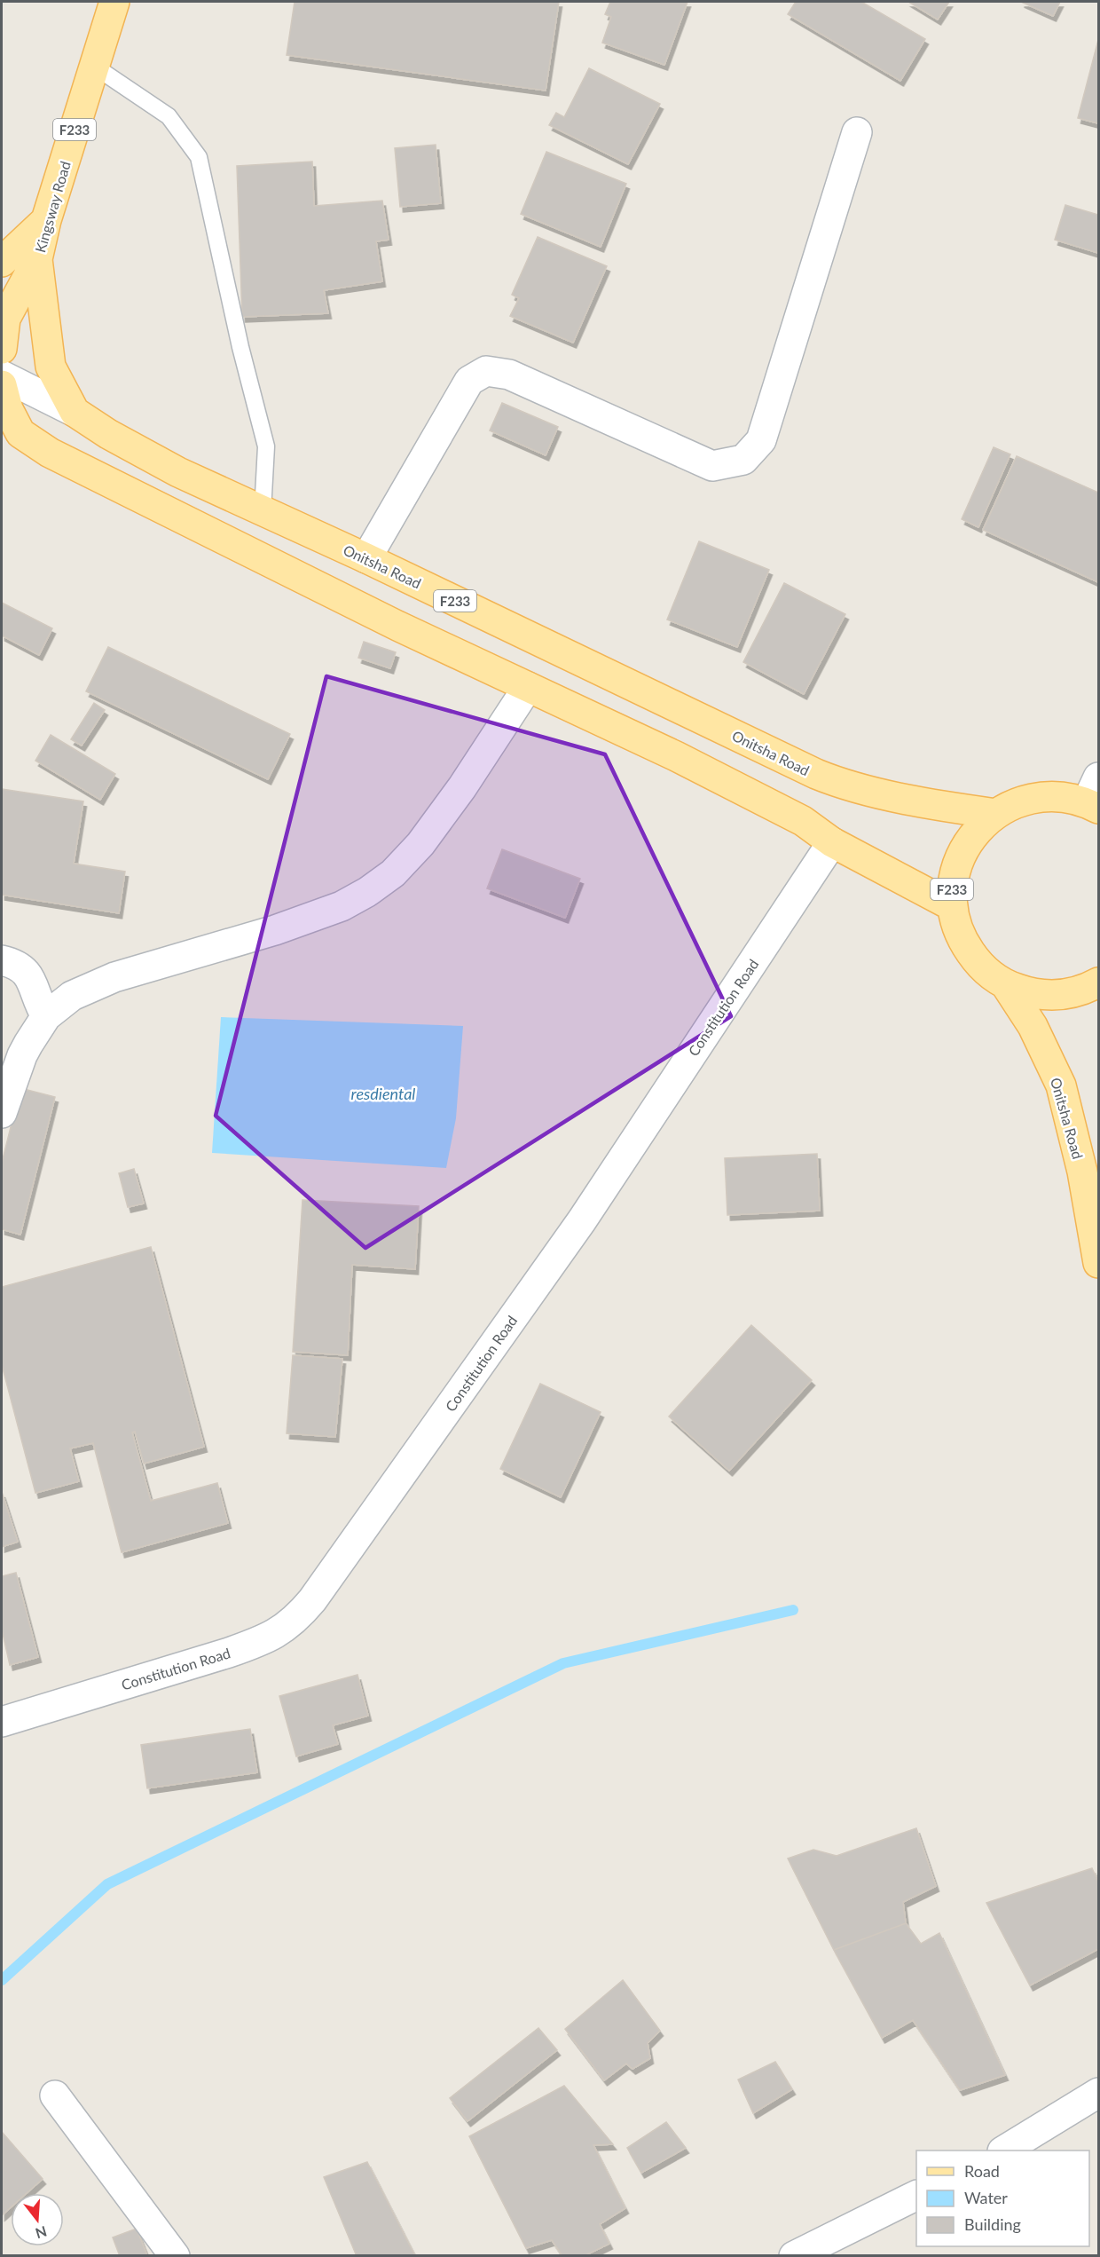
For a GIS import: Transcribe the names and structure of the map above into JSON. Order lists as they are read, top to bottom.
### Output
{
  "streets": {
    "main road": ["F233", "Kingsway Road", "Onitsha Road"],
    "street": ["Constitution Road"]
  },
  "crossings": [
    ["F233", "Kingsway Road"],
    ["F233", "Onitsha Road"],
    ["F233", "Constitution Road"],
    ["Kingsway Road", "Onitsha Road"]
  ],
  "water": ["resdiental"],
  "legend": ["Road", "Water", "Building"],
  "north": "bottom"
}
